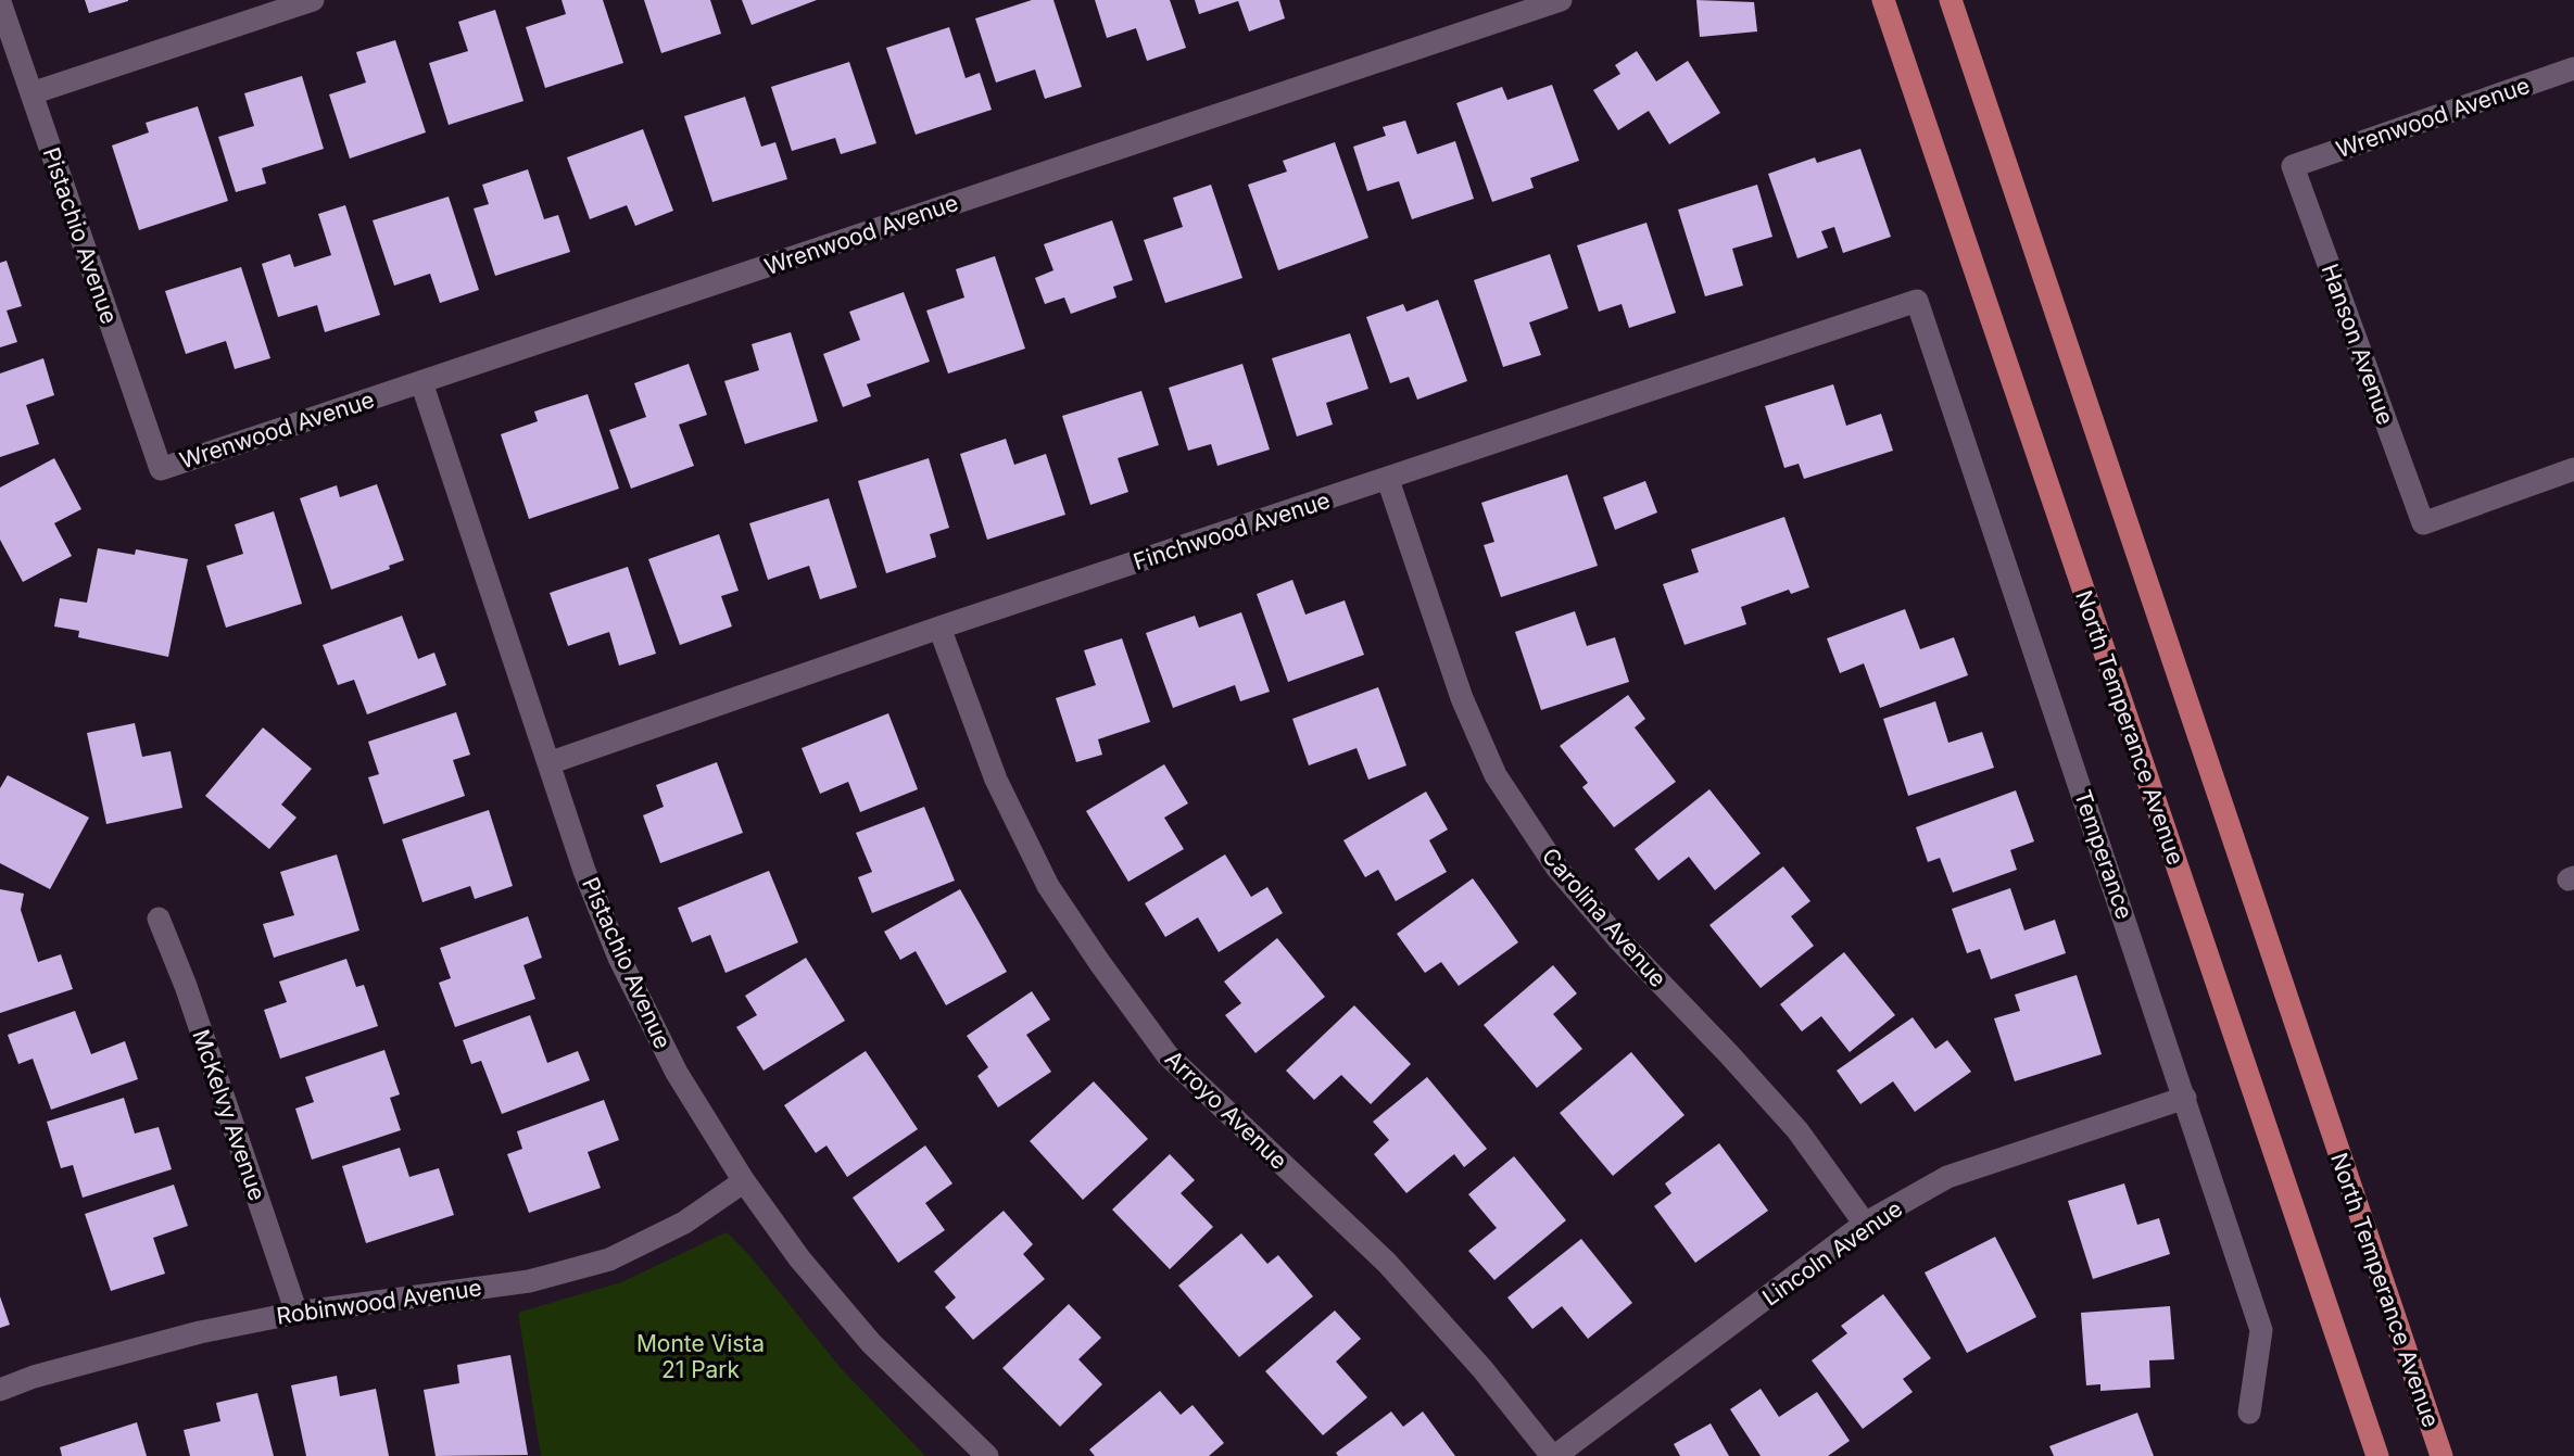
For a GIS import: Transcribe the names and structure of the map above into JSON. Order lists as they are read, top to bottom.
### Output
{
  "streets": {
    "main road": ["North Temperance Avenue"],
    "street": [
      "Wrenwood Avenue",
      "Pistachio Avenue",
      "Hanson Avenue",
      "Finchwood Avenue",
      "Temperance",
      "Carolina Avenue",
      "Arroyo Avenue",
      "McKelvy Avenue",
      "Lincoln Avenue",
      "Robinwood Avenue"
    ]
  },
  "crossings": [
    ["Wrenwood Avenue", "Pistachio Avenue"],
    ["Wrenwood Avenue", "Hanson Avenue"],
    ["Pistachio Avenue", "Finchwood Avenue"],
    ["Pistachio Avenue", "Robinwood Avenue"],
    ["Finchwood Avenue", "Temperance"],
    ["Finchwood Avenue", "Carolina Avenue"],
    ["Finchwood Avenue", "Arroyo Avenue"],
    ["Temperance", "Lincoln Avenue"],
    ["Carolina Avenue", "Lincoln Avenue"],
    ["Arroyo Avenue", "Lincoln Avenue"],
    ["McKelvy Avenue", "Robinwood Avenue"]
  ],
  "parks": ["Monte Vista 21 Park"]
}
